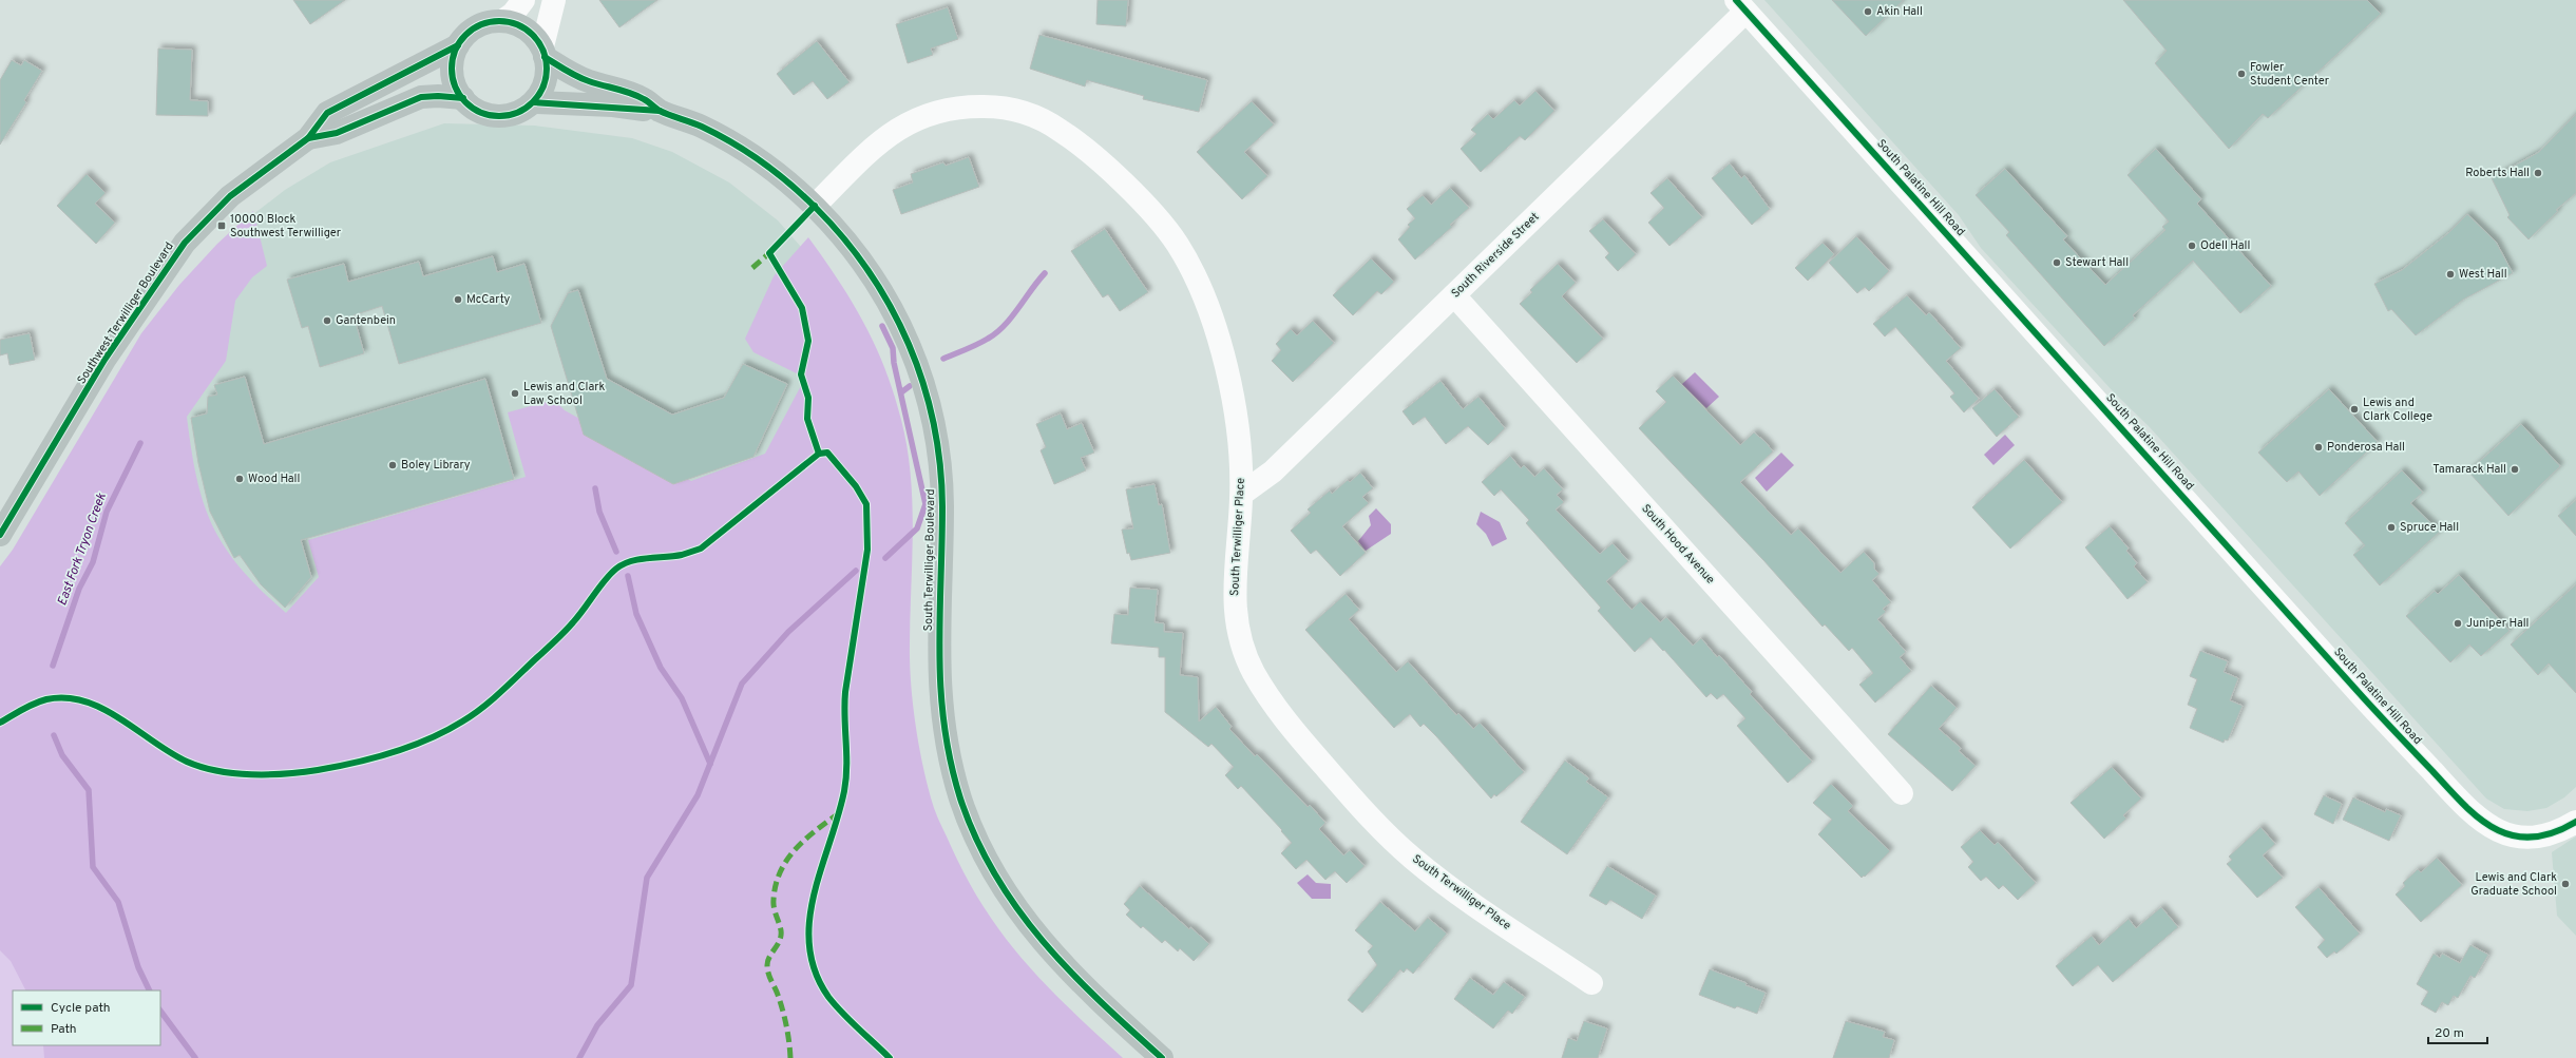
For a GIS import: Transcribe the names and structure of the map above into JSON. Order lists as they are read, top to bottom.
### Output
{
  "streets": {
    "main road": ["Southwest Terwilliger Boulevard", "South Terwilliger Boulevard"],
    "street": [
      "South Palatine Hill Road",
      "South Riverside Street",
      "South Terwilliger Place",
      "South Hood Avenue"
    ]
  },
  "crossings": [
    ["South Palatine Hill Road", "South Riverside Street"],
    ["South Riverside Street", "South Terwilliger Place"],
    ["South Riverside Street", "South Hood Avenue"],
    ["Southwest Terwilliger Boulevard", "South Terwilliger Boulevard"],
    ["South Terwilliger Place", "South Terwilliger Boulevard"]
  ],
  "water": ["East Fork Tryon Creek"],
  "places": {
    "other": [
      "Akin Hall",
      "Fowler Student Center",
      "Roberts Hall",
      "Odell Hall",
      "Stewart Hall",
      "West Hall",
      "McCarty",
      "Gantenbein",
      "Lewis and Clark Law School",
      "Lewis and Clark College",
      "Ponderosa Hall",
      "Boley Library",
      "Tamarack Hall",
      "Wood Hall",
      "Spruce Hall",
      "Juniper Hall",
      "Lewis and Clark Graduate School"
    ],
    "transit": ["10000 Block Southwest Terwilliger"]
  },
  "legend": ["Cycle path", "Path"],
  "scale_bar": "20 m"
}
